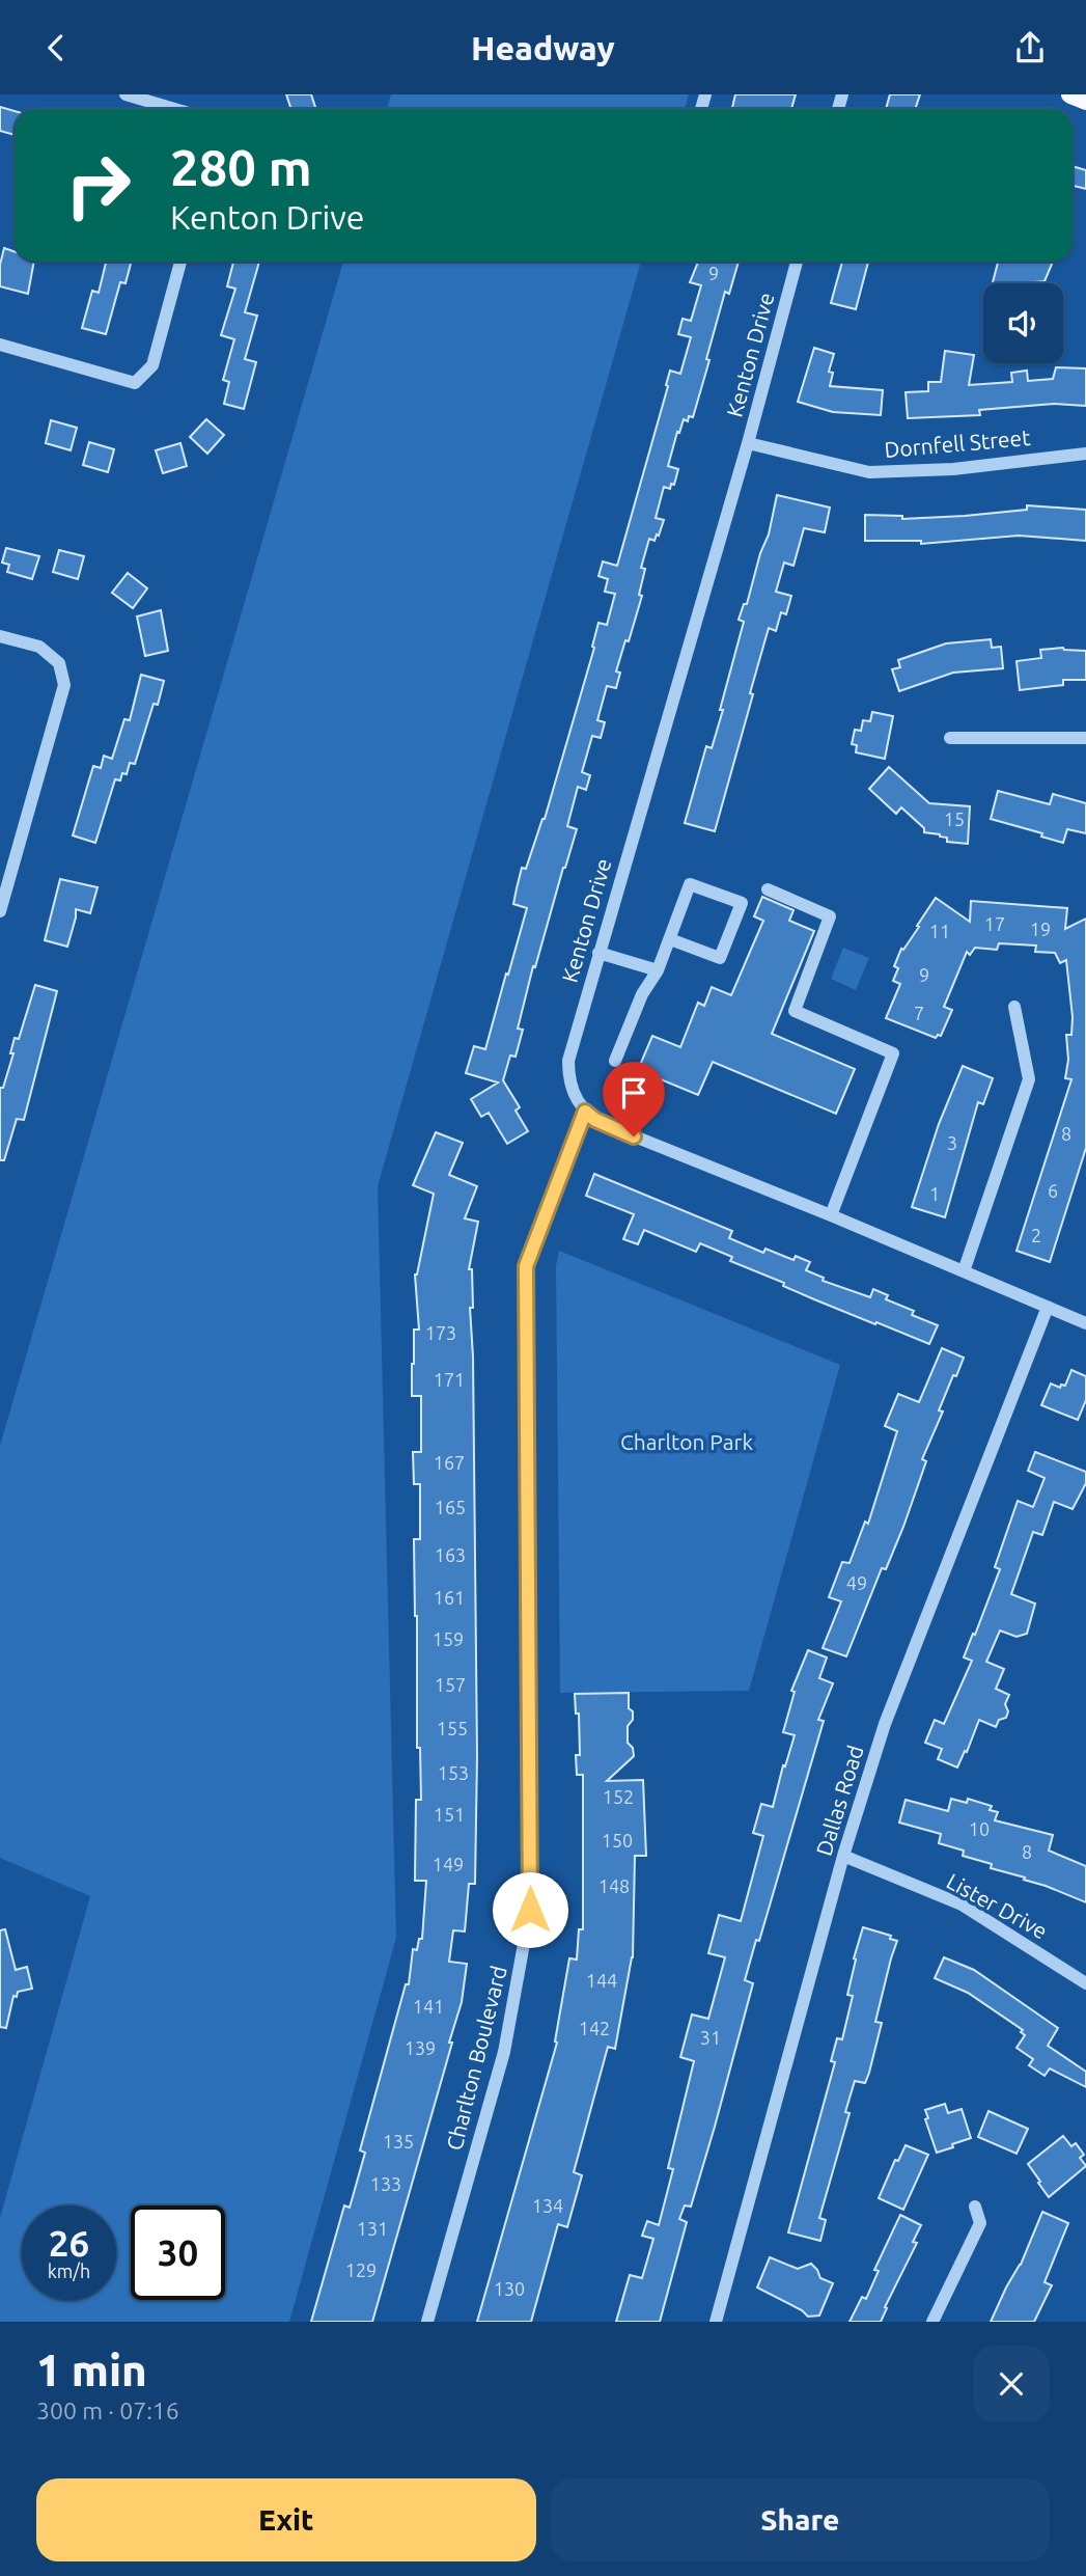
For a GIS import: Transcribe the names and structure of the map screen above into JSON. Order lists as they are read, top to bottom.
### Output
{
  "streets": {
    "street": [
      "Kenton Drive",
      "Dornfell Street",
      "Dallas Road",
      "Lister Drive",
      "Charlton Boulevard"
    ]
  },
  "crossings": [
    ["Kenton Drive", "Dornfell Street"],
    ["Kenton Drive", "Charlton Boulevard"],
    ["Dallas Road", "Lister Drive"]
  ],
  "parks": ["Charlton Park"],
  "house_numbers": [
    "9",
    "15",
    "17",
    "19",
    "11",
    "9",
    "7",
    "8",
    "3",
    "6",
    "1",
    "2",
    "173",
    "171",
    "167",
    "165",
    "163",
    "49",
    "161",
    "159",
    "157",
    "155",
    "153",
    "152",
    "151",
    "10",
    "150",
    "8",
    "149",
    "148",
    "144",
    "141",
    "142",
    "31",
    "139",
    "135",
    "133",
    "134",
    "131",
    "129",
    "130"
  ],
  "page": {
    "header": "Headway",
    "turn": ["280 m", "Kenton Drive"],
    "speed": "26 km/h",
    "limit": "30",
    "heading": ["1 min", "300 m · 07:16"],
    "buttons": ["Exit", "Share"]
  }
}
